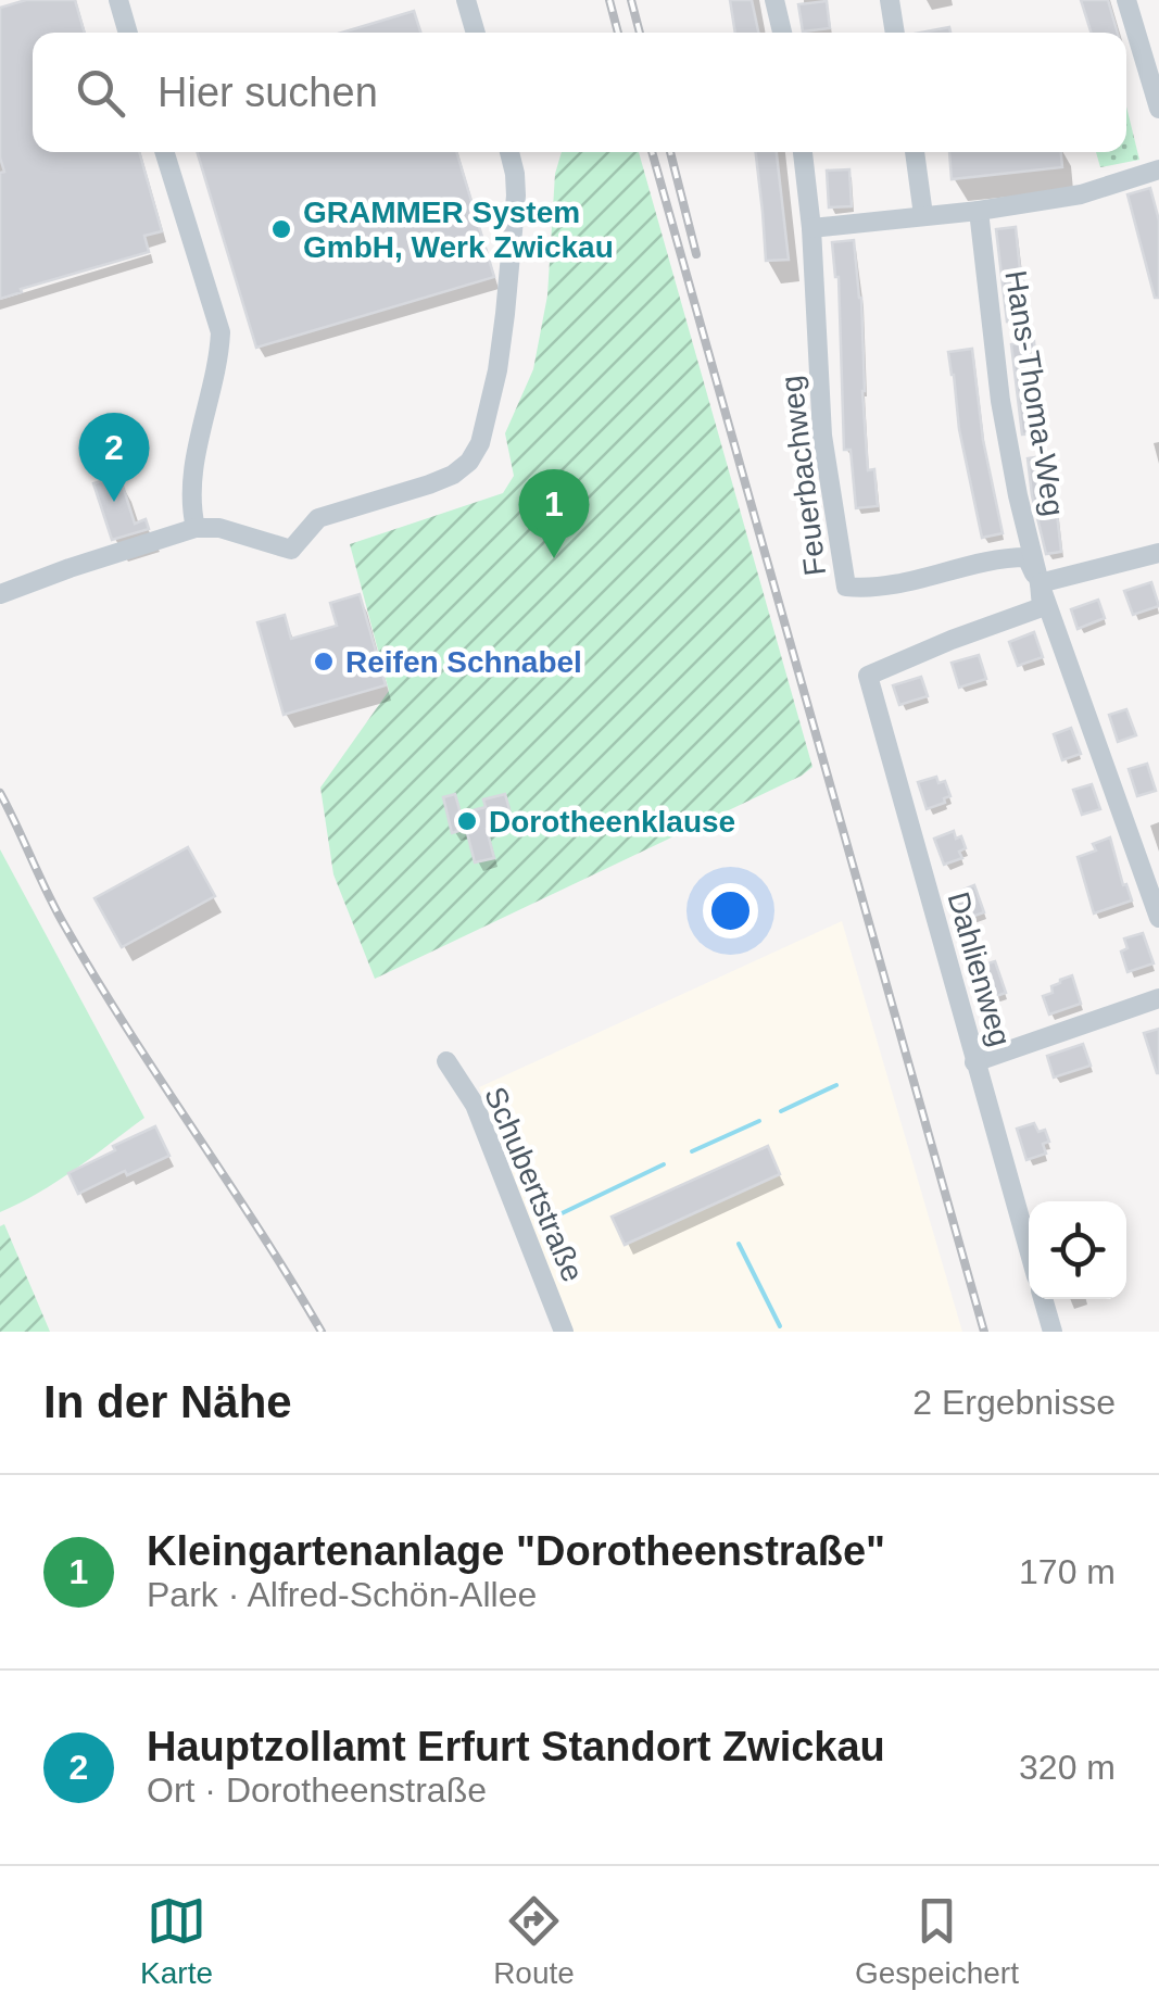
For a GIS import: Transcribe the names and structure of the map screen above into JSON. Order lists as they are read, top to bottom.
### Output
{
  "streets": {
    "street": [
      "Hans-Thoma-Weg",
      "Feuerbachweg",
      "Dahlienweg",
      "Schubertstraße"
    ]
  },
  "crossings": [
    ["Hans-Thoma-Weg", "Feuerbachweg"],
    ["Hans-Thoma-Weg", "Dahlienweg"],
    ["Feuerbachweg", "Dahlienweg"]
  ],
  "places": ["GRAMMER System GmbH, Werk Zwickau", "Reifen Schnabel", "Dorotheenklause"],
  "page": {
    "search": "Hier suchen",
    "pins": ["2", "1"],
    "heading": ["In der Nähe", "2 Ergebnisse"],
    "list": [
      {
        "mark": "1",
        "name": "Kleingartenanlage \"Dorotheenstraße\"",
        "note": "Park · Alfred-Schön-Allee",
        "value": "170 m"
      },
      {
        "mark": "2",
        "name": "Hauptzollamt Erfurt Standort Zwickau",
        "note": "Ort · Dorotheenstraße",
        "value": "320 m"
      }
    ],
    "nav": ["Karte", "Route", "Gespeichert"]
  }
}
